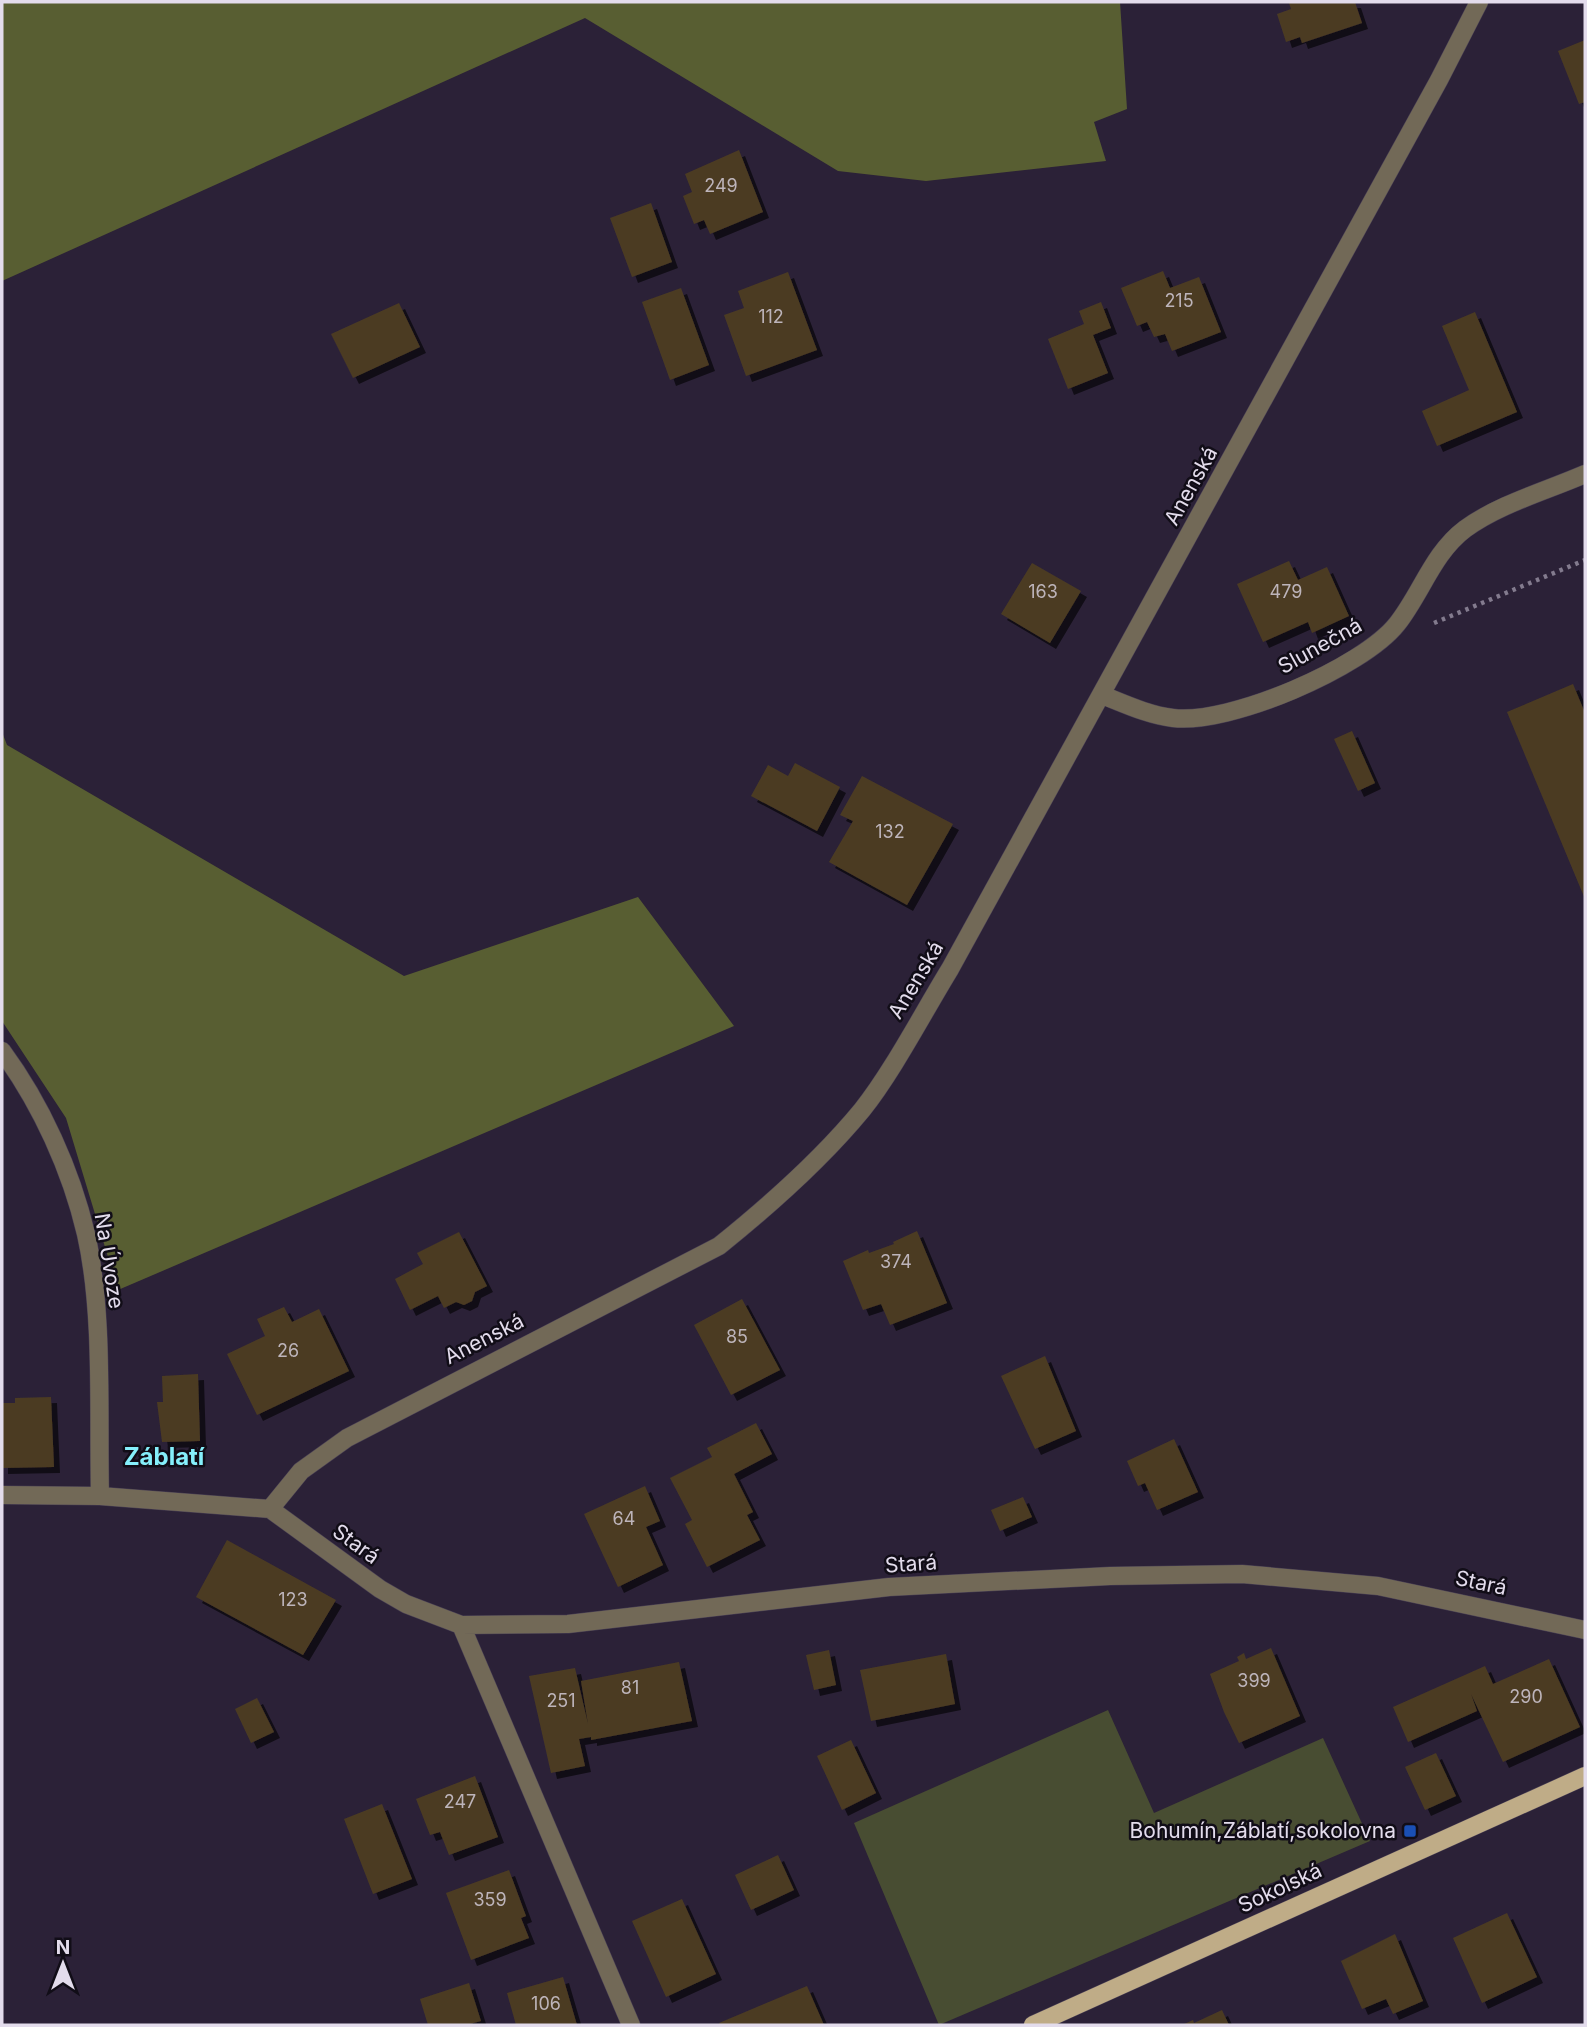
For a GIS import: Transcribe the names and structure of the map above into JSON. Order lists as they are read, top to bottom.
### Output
{
  "streets": {
    "main road": ["Sokolská"],
    "street": [
      "Anenská",
      "Slunečná",
      "Na Úvoze",
      "Stará"
    ]
  },
  "crossings": [
    ["Anenská", "Slunečná"],
    ["Anenská", "Stará"]
  ],
  "districts": ["Záblatí"],
  "places": {
    "transit": ["Bohumín,Záblatí,sokolovna"]
  },
  "house_numbers": [
    "249",
    "215",
    "112",
    "163",
    "479",
    "132",
    "374",
    "85",
    "26",
    "64",
    "123",
    "399",
    "81",
    "290",
    "251",
    "247",
    "359",
    "106"
  ],
  "north": "top"
}
